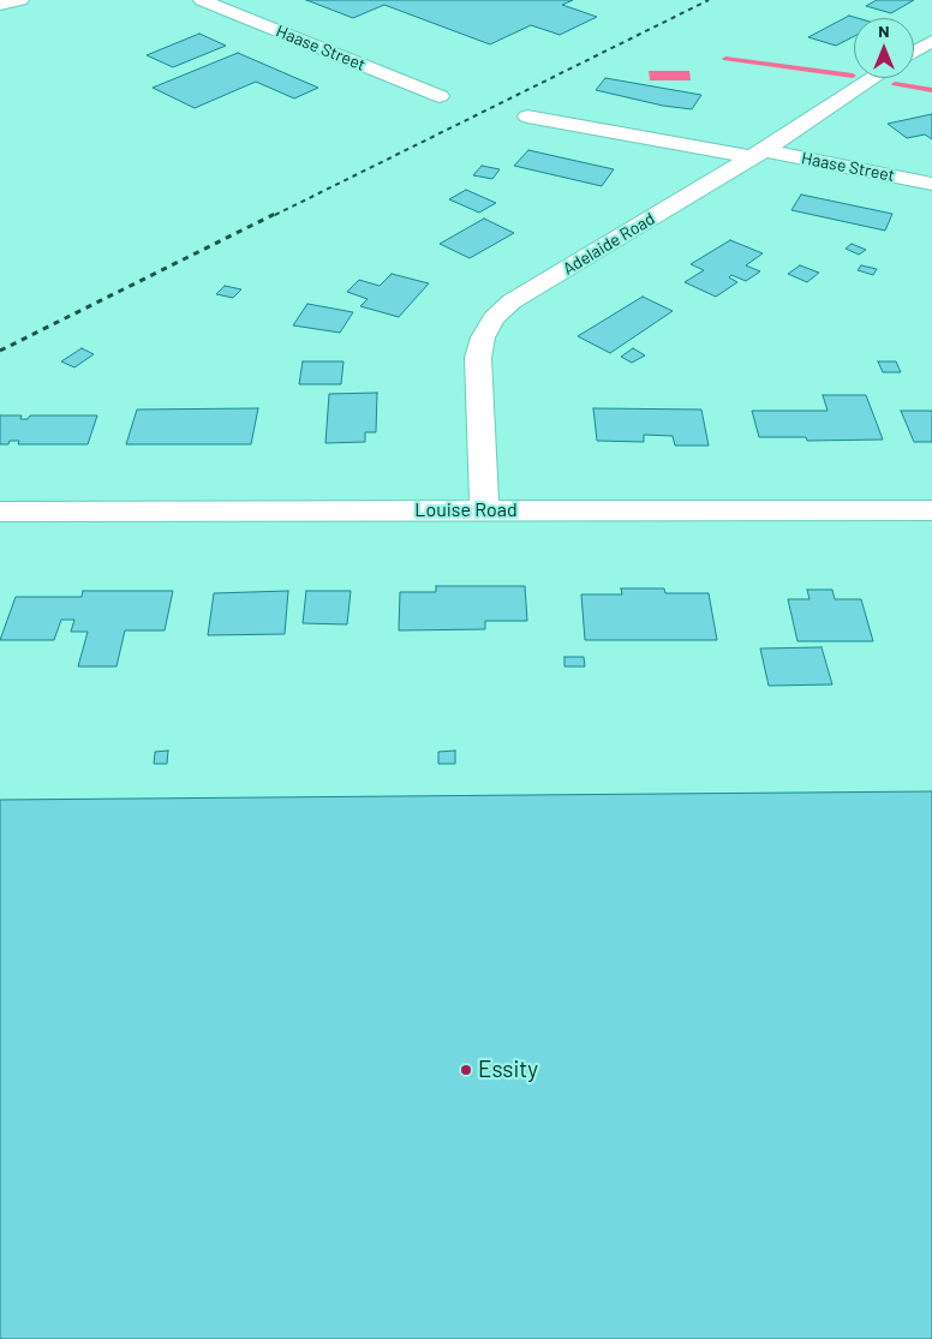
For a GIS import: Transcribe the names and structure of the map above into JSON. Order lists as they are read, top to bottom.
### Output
{
  "streets": {
    "street": ["Haase Street", "Adelaide Road", "Louise Road"]
  },
  "crossings": [
    ["Haase Street", "Adelaide Road"],
    ["Adelaide Road", "Louise Road"]
  ],
  "places": ["Essity"],
  "north": "top"
}
